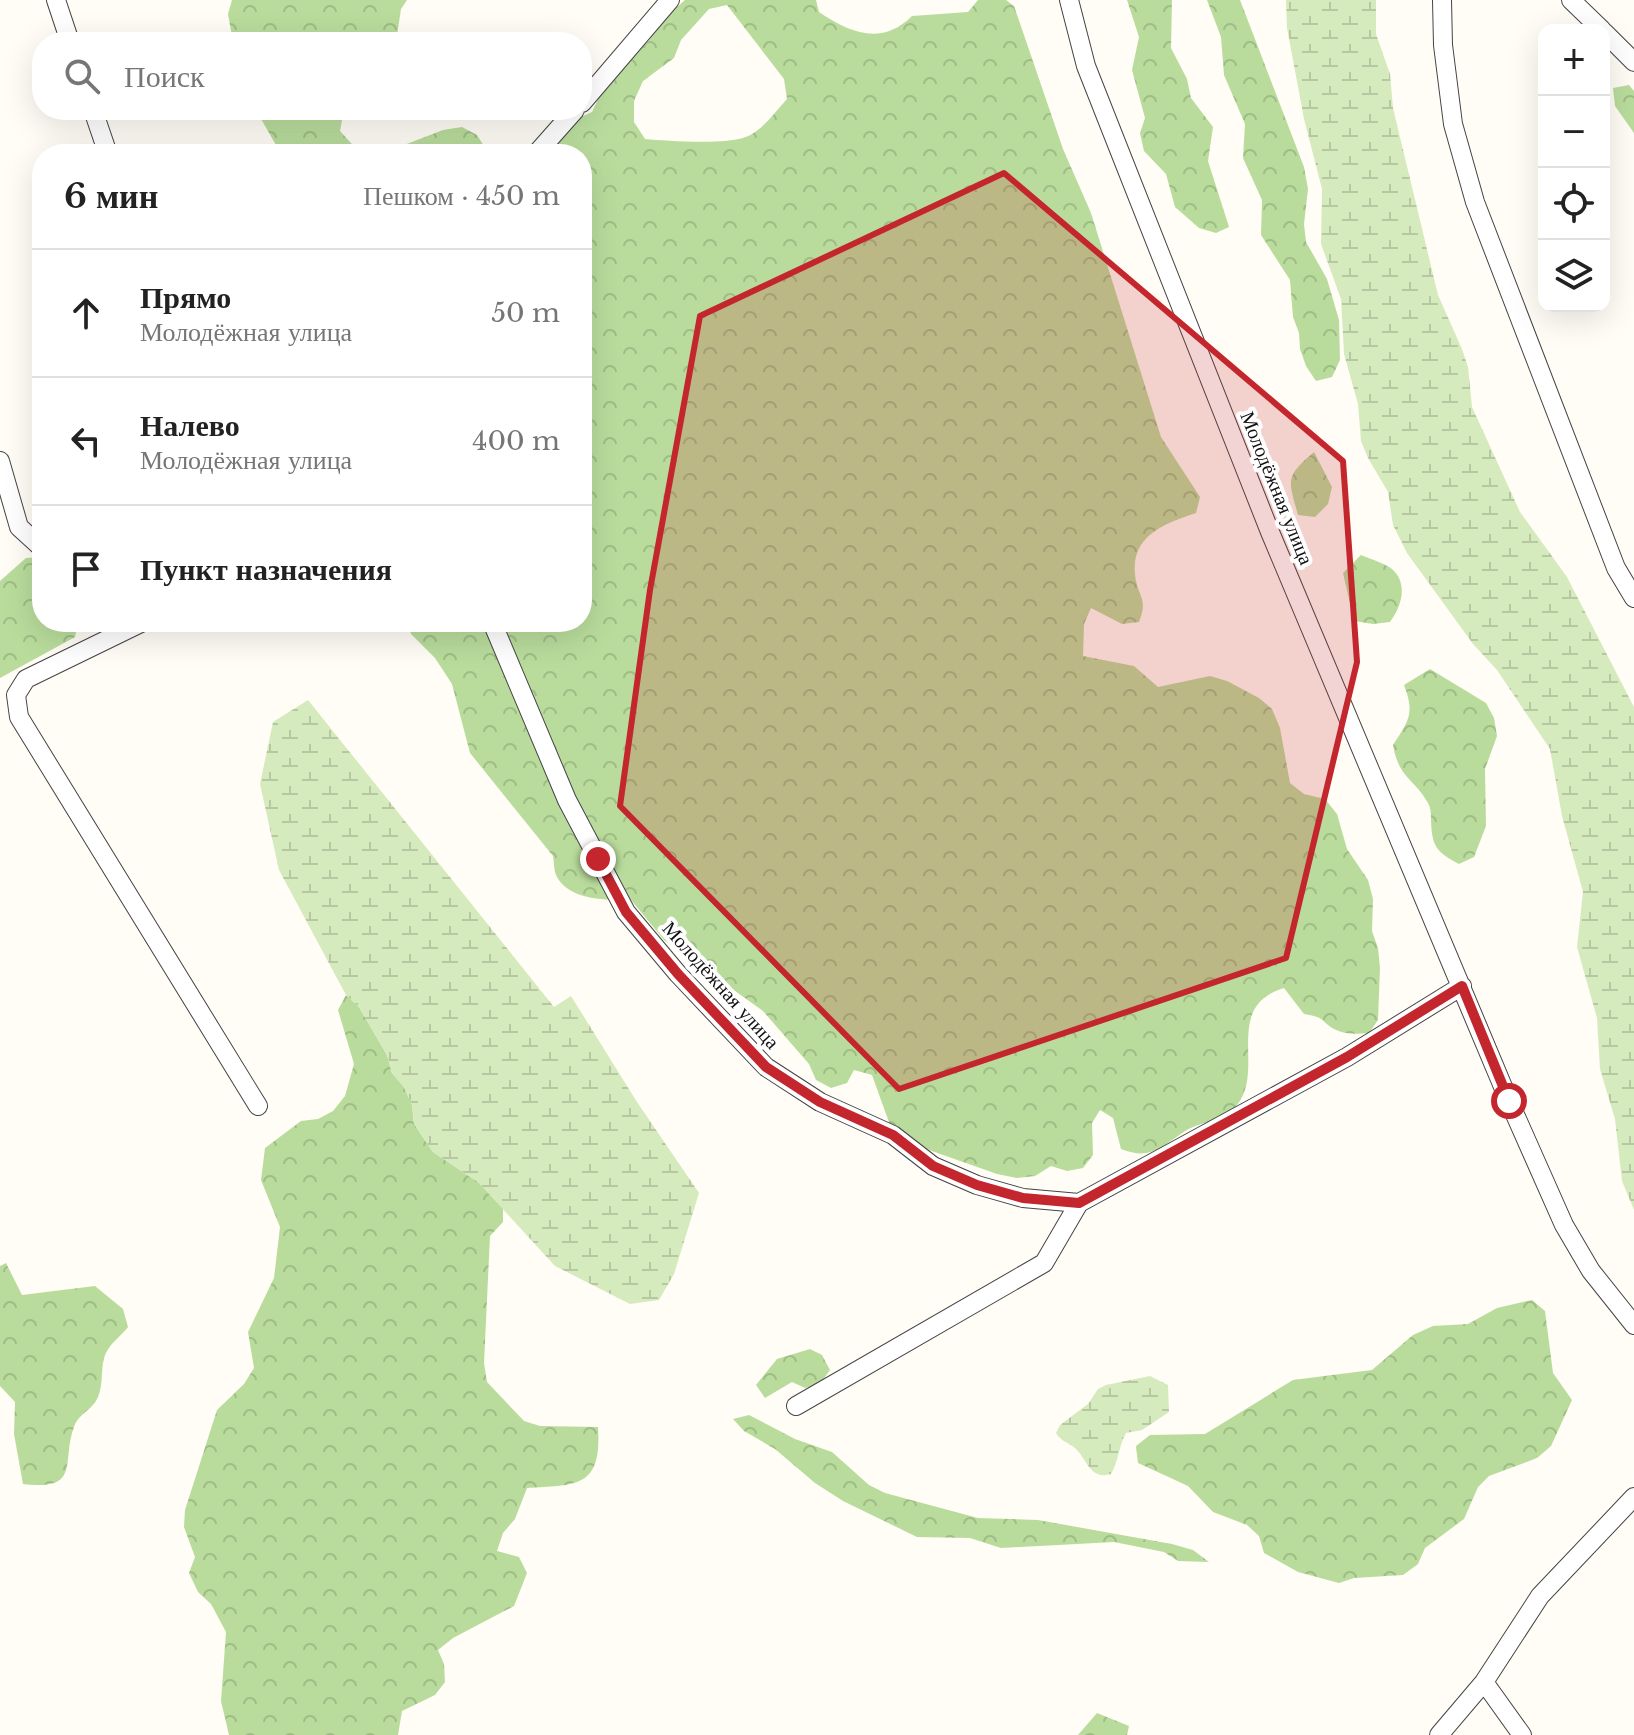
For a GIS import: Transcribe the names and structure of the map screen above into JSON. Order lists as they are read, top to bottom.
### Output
{
  "streets": {
    "street": ["Молодёжная улица"]
  },
  "page": {
    "map_buttons": ["+", "−"],
    "search": "Поиск",
    "heading": ["6 мин", "Пешком · 450 m"],
    "list": [
      ["Прямо", "Молодёжная улица", "50 m"],
      ["Налево", "Молодёжная улица", "400 m"],
      "Пункт назначения"
    ]
  }
}
